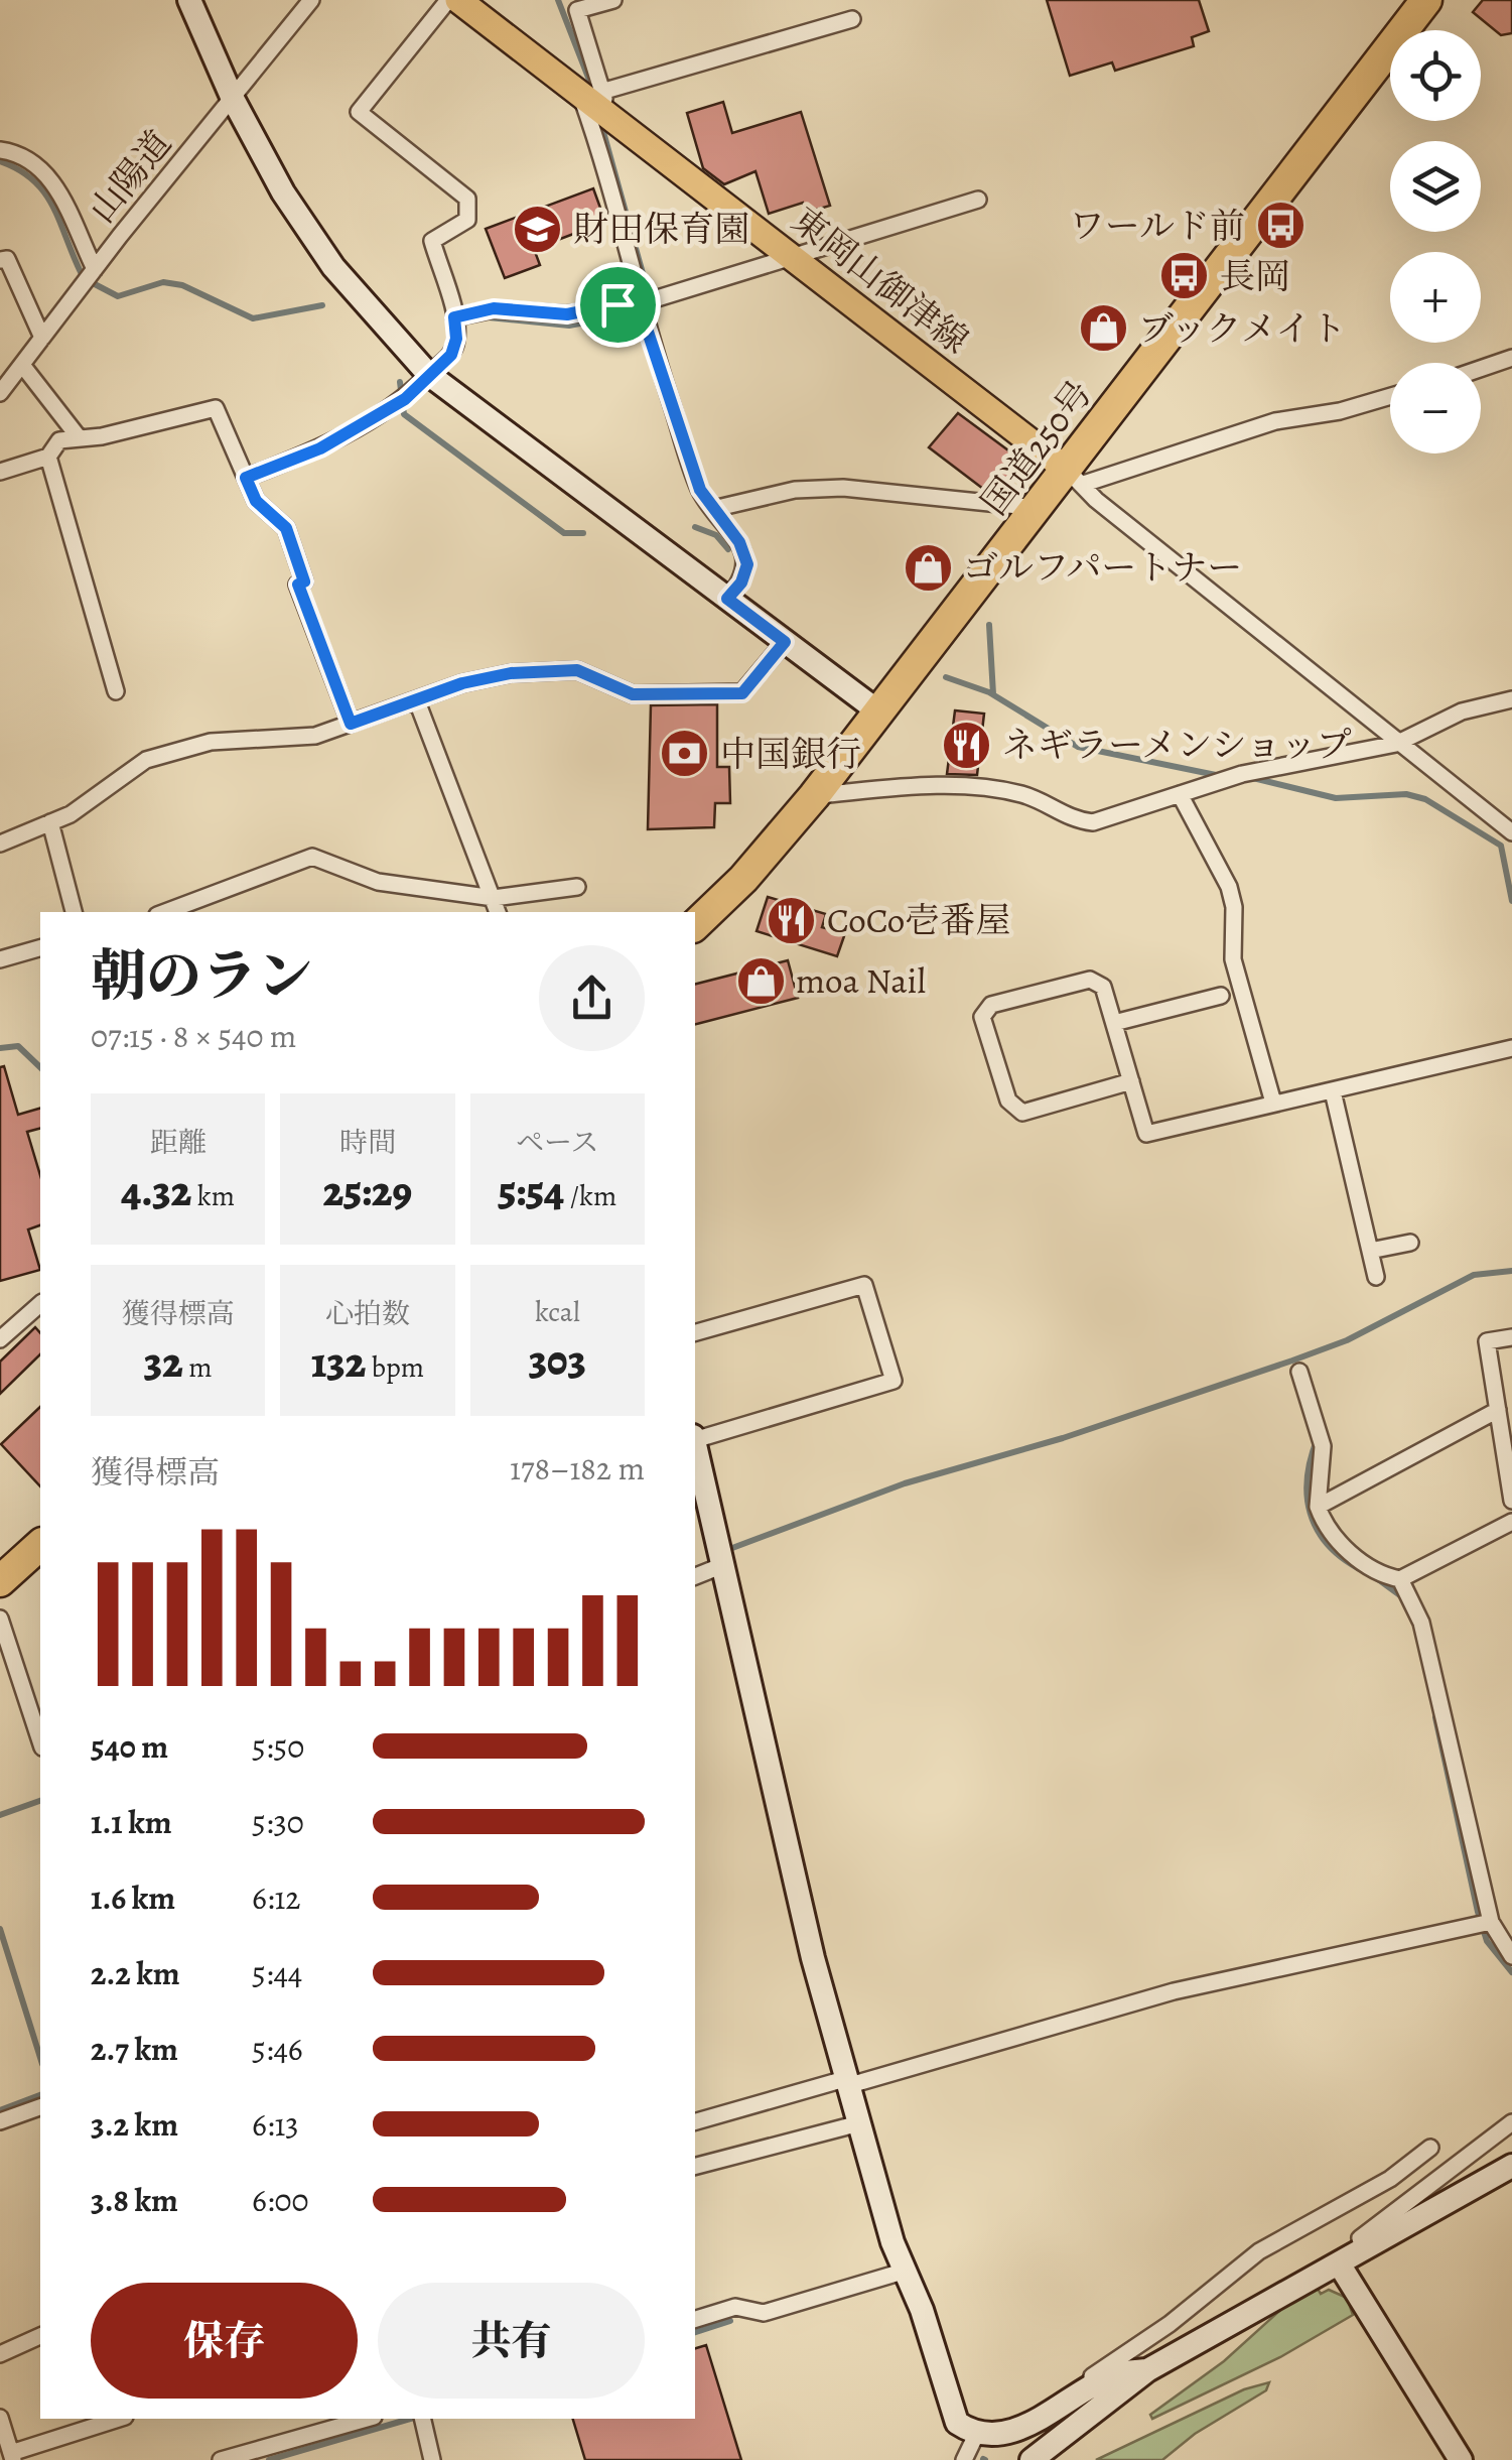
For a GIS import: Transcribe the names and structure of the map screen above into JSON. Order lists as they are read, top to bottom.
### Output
{
  "streets": {
    "highway": ["国道250号"],
    "main road": ["東岡山御津線"],
    "street": ["山陽道"]
  },
  "crossings": [
    ["東岡山御津線", "国道250号"]
  ],
  "places": {
    "bus stop": ["ワールド前", "長岡"],
    "school or university": ["財田保育園"],
    "shop": ["ブックメイト", "ゴルフパートナー", "moa Nail"],
    "restaurant": ["ネギラーメンショップ", "CoCo壱番屋"],
    "bank": ["中国銀行"]
  },
  "page": {
    "map_buttons": ["+", "−"],
    "heading": ["朝のラン", "07:15 · 8 × 540 m"],
    "stats": [
      ["距離", "4.32 km"],
      ["時間", "25:29"],
      ["ペース", "5:54 /km"],
      ["獲得標高", "32 m"],
      ["心拍数", "132 bpm"],
      ["kcal", "303"]
    ],
    "chart": ["獲得標高", "178–182 m"],
    "list": [
      {
        "name": "540 m",
        "note": "5:50"
      },
      {
        "name": "1.1 km",
        "note": "5:30"
      },
      {
        "name": "1.6 km",
        "note": "6:12"
      },
      {
        "name": "2.2 km",
        "note": "5:44"
      },
      {
        "name": "2.7 km",
        "note": "5:46"
      },
      {
        "name": "3.2 km",
        "note": "6:13"
      },
      {
        "name": "3.8 km",
        "note": "6:00"
      }
    ],
    "buttons": ["保存", "共有"]
  }
}
